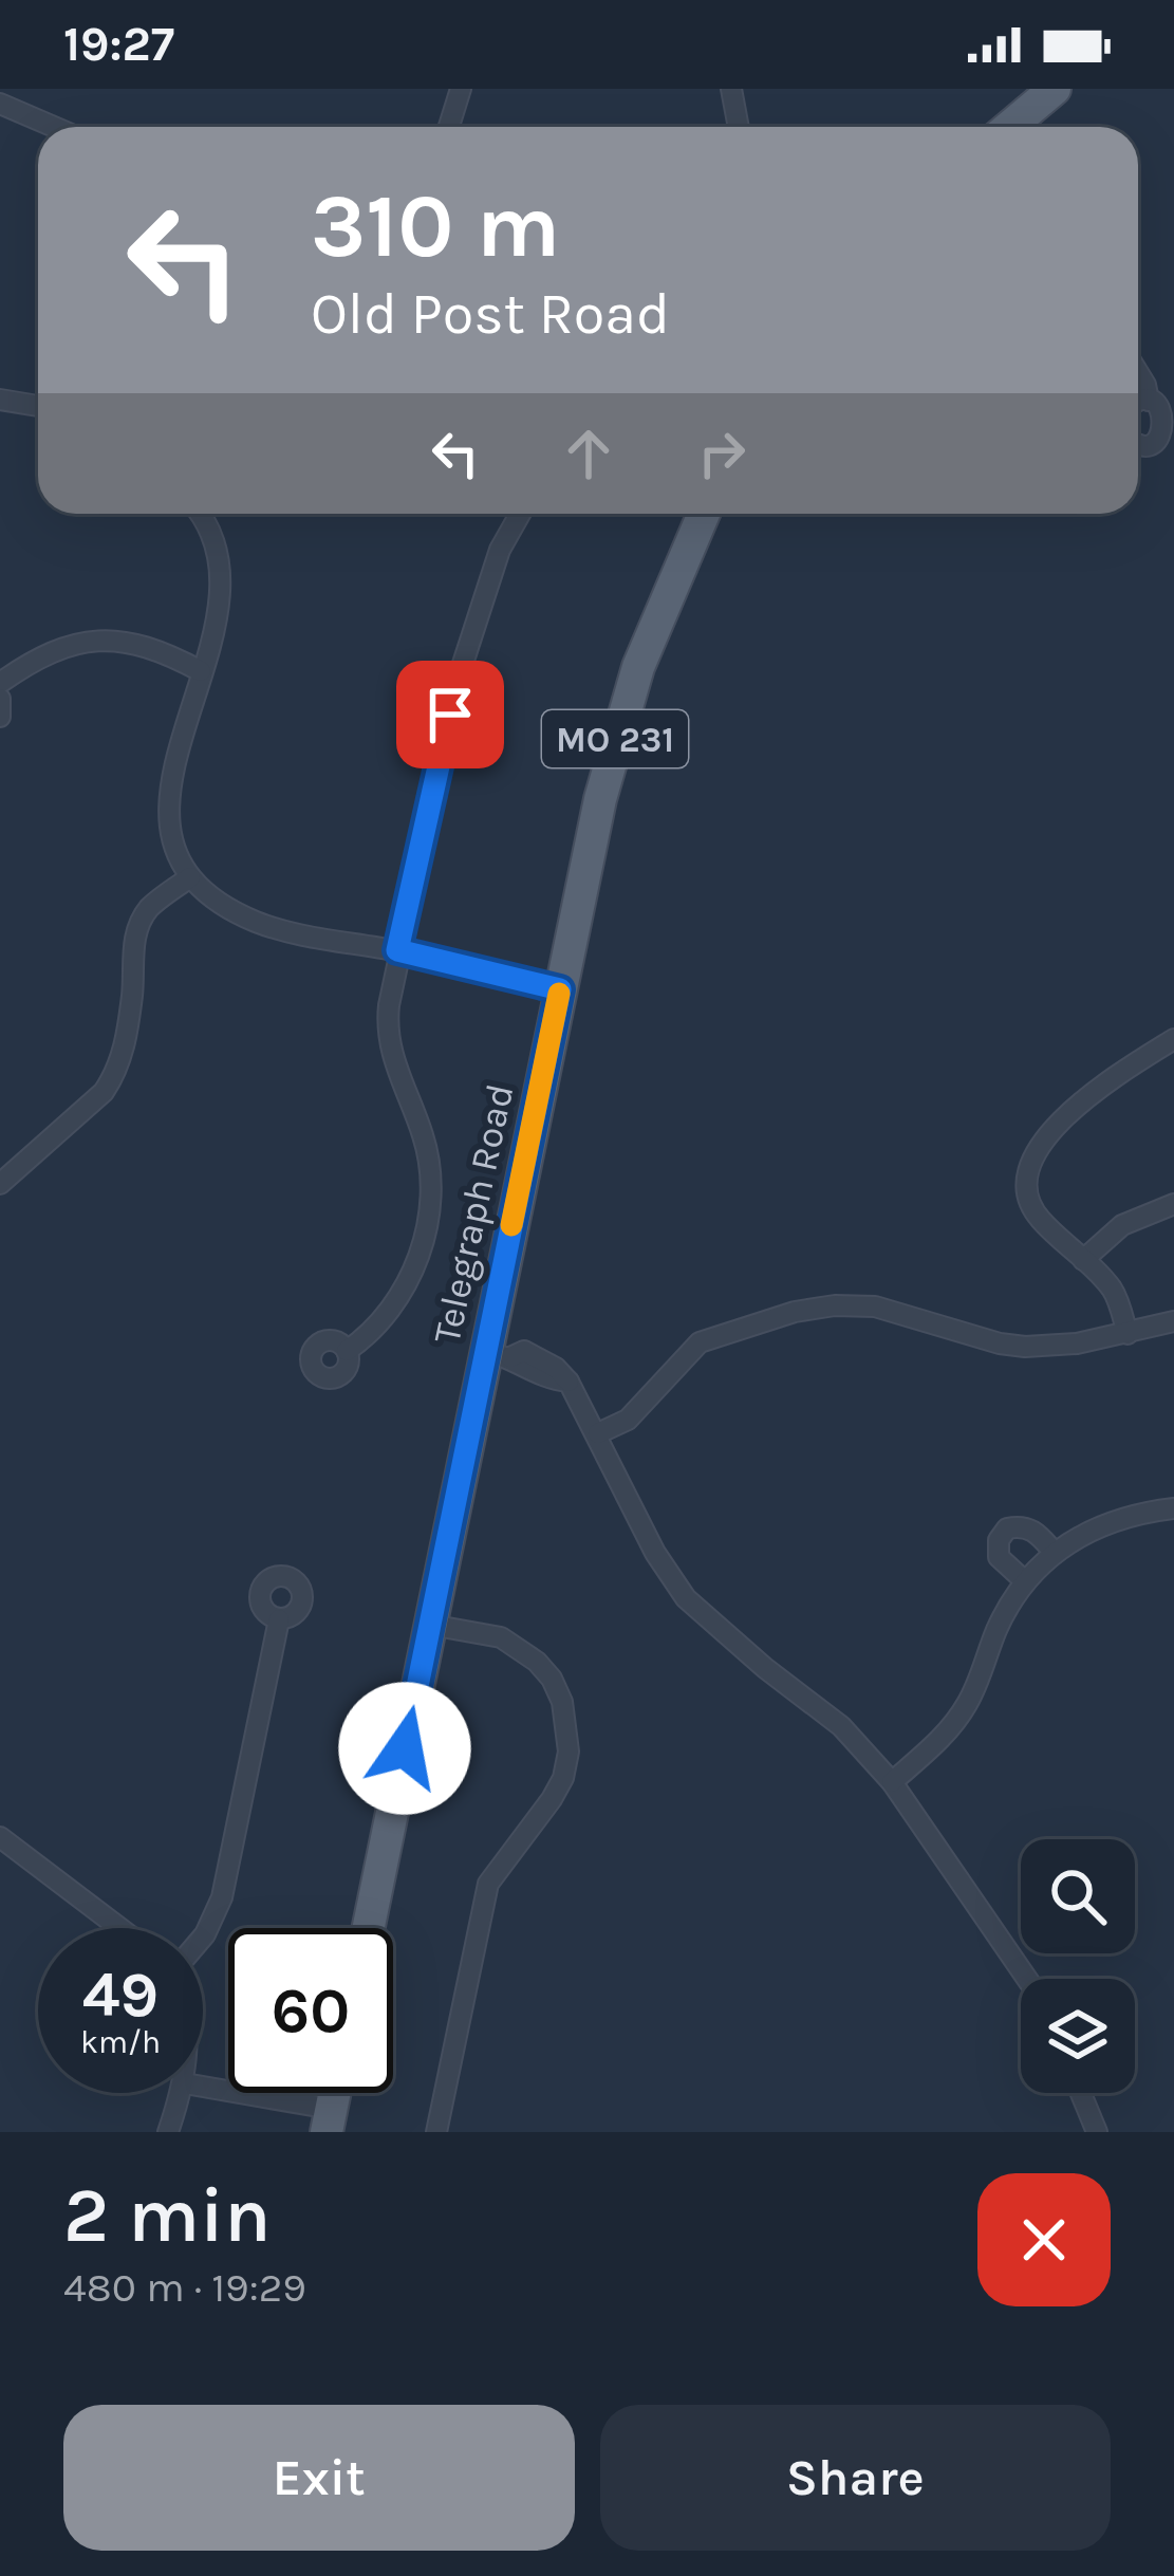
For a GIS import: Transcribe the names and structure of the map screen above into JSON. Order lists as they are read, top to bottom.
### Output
{
  "streets": {
    "main road": ["MO 231", "Telegraph Road"]
  },
  "page": {
    "status": "19:27",
    "turn": ["310 m", "Old Post Road"],
    "speed": "49 km/h",
    "limit": "60",
    "heading": ["2 min", "480 m · 19:29"],
    "buttons": ["Exit", "Share"]
  }
}
